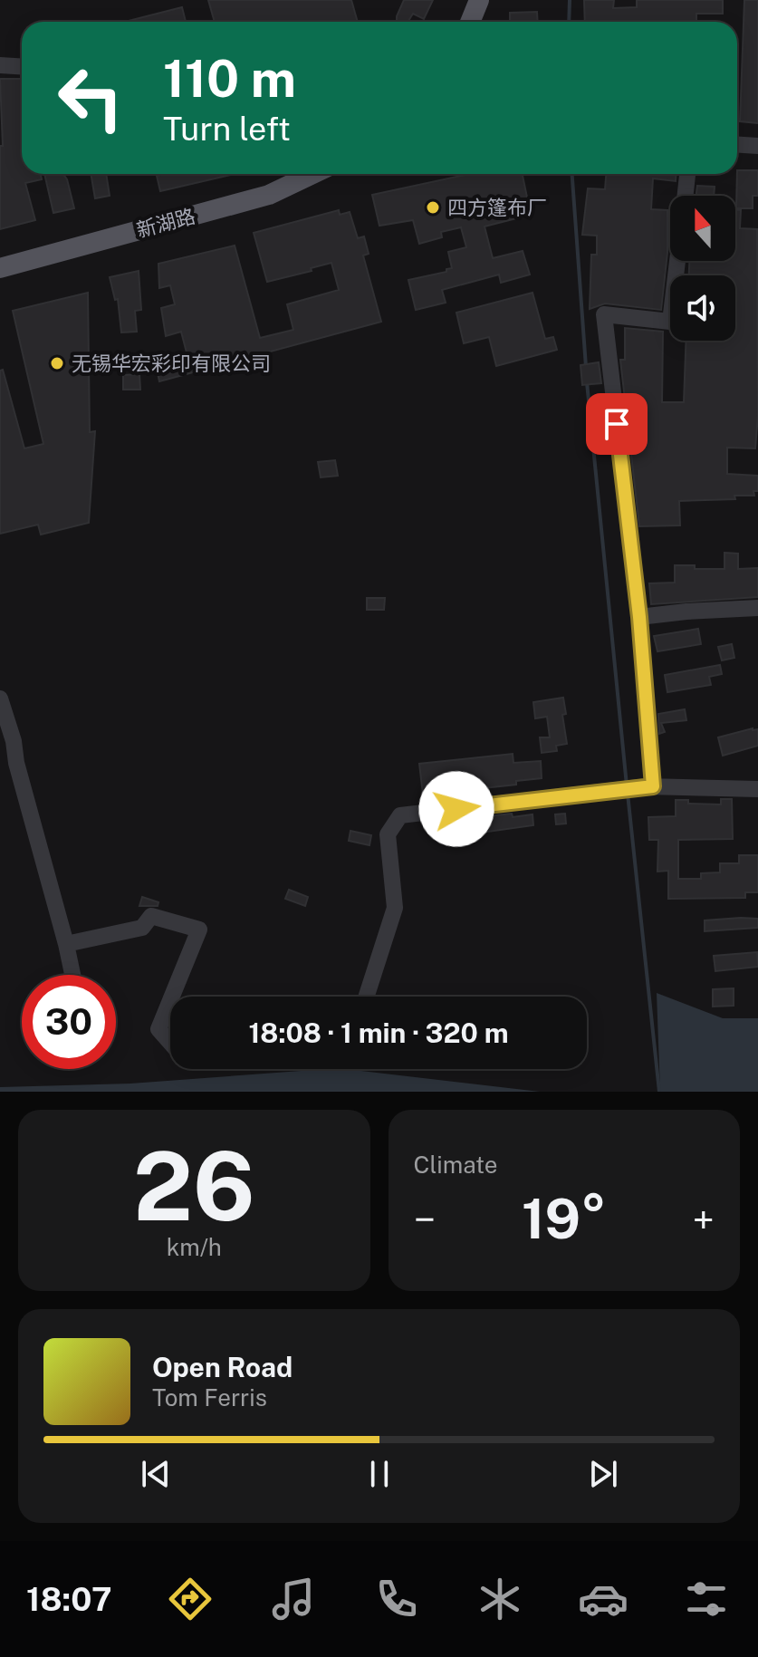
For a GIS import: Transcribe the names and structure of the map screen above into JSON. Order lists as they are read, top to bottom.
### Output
{
  "streets": {
    "main road": ["新湖路"]
  },
  "places": ["四方篷布厂", "无锡华宏彩印有限公司"],
  "north": "top",
  "page": {
    "turn": ["110 m", "Turn left"],
    "limit": "30",
    "trip": "18:08 · 1 min · 320 m",
    "tile": [
      ["26", "km/h"],
      "Climate"
    ],
    "heat": ["−", "19°", "+"],
    "song": ["Open Road", "Tom Ferris"],
    "tabs": "18:07"
  }
}
